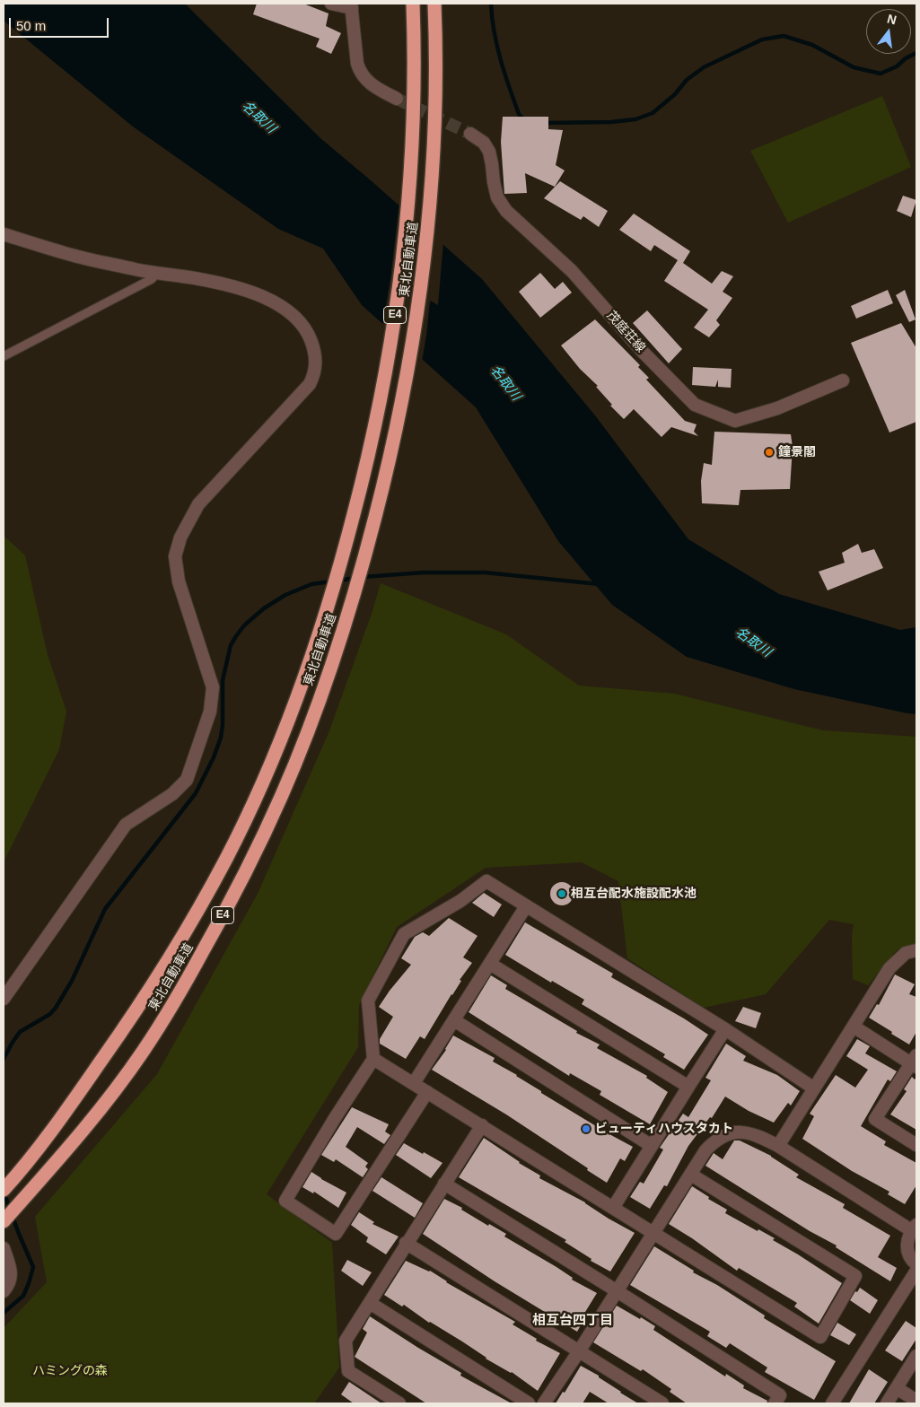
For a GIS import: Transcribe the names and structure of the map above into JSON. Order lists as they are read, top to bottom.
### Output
{
  "streets": {
    "highway": ["東北自動車道", "E4"],
    "street": ["茂庭荘線"]
  },
  "districts": ["相互台四丁目"],
  "water": ["名取川"],
  "parks": ["ハミングの森"],
  "places": ["鐘景閣", "相互台配水施設配水池", "ビューティハウスタカト"],
  "scale_bar": "50 m",
  "north": "top"
}
